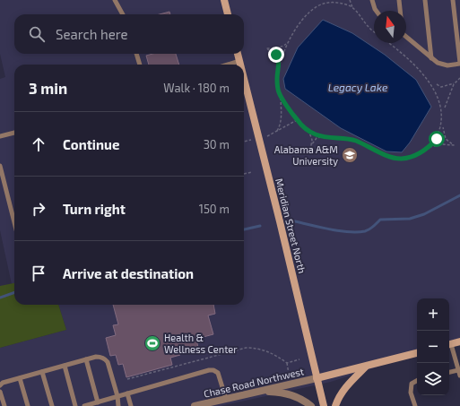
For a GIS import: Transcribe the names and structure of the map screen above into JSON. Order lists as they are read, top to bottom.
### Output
{
  "streets": {
    "street": ["Meridian Street North", "Chase Road Northwest"]
  },
  "crossings": [
    ["Meridian Street North", "Chase Road Northwest"]
  ],
  "water": ["Legacy Lake"],
  "places": {
    "school or university": ["Alabama A&M University"],
    "sports": ["Health & Wellness Center"]
  },
  "north": "top",
  "page": {
    "search": "Search here",
    "heading": ["3 min", "Walk · 180 m"],
    "list": [
      ["Continue", "30 m"],
      ["Turn right", "150 m"],
      "Arrive at destination"
    ],
    "map_buttons": ["+", "−"]
  }
}
